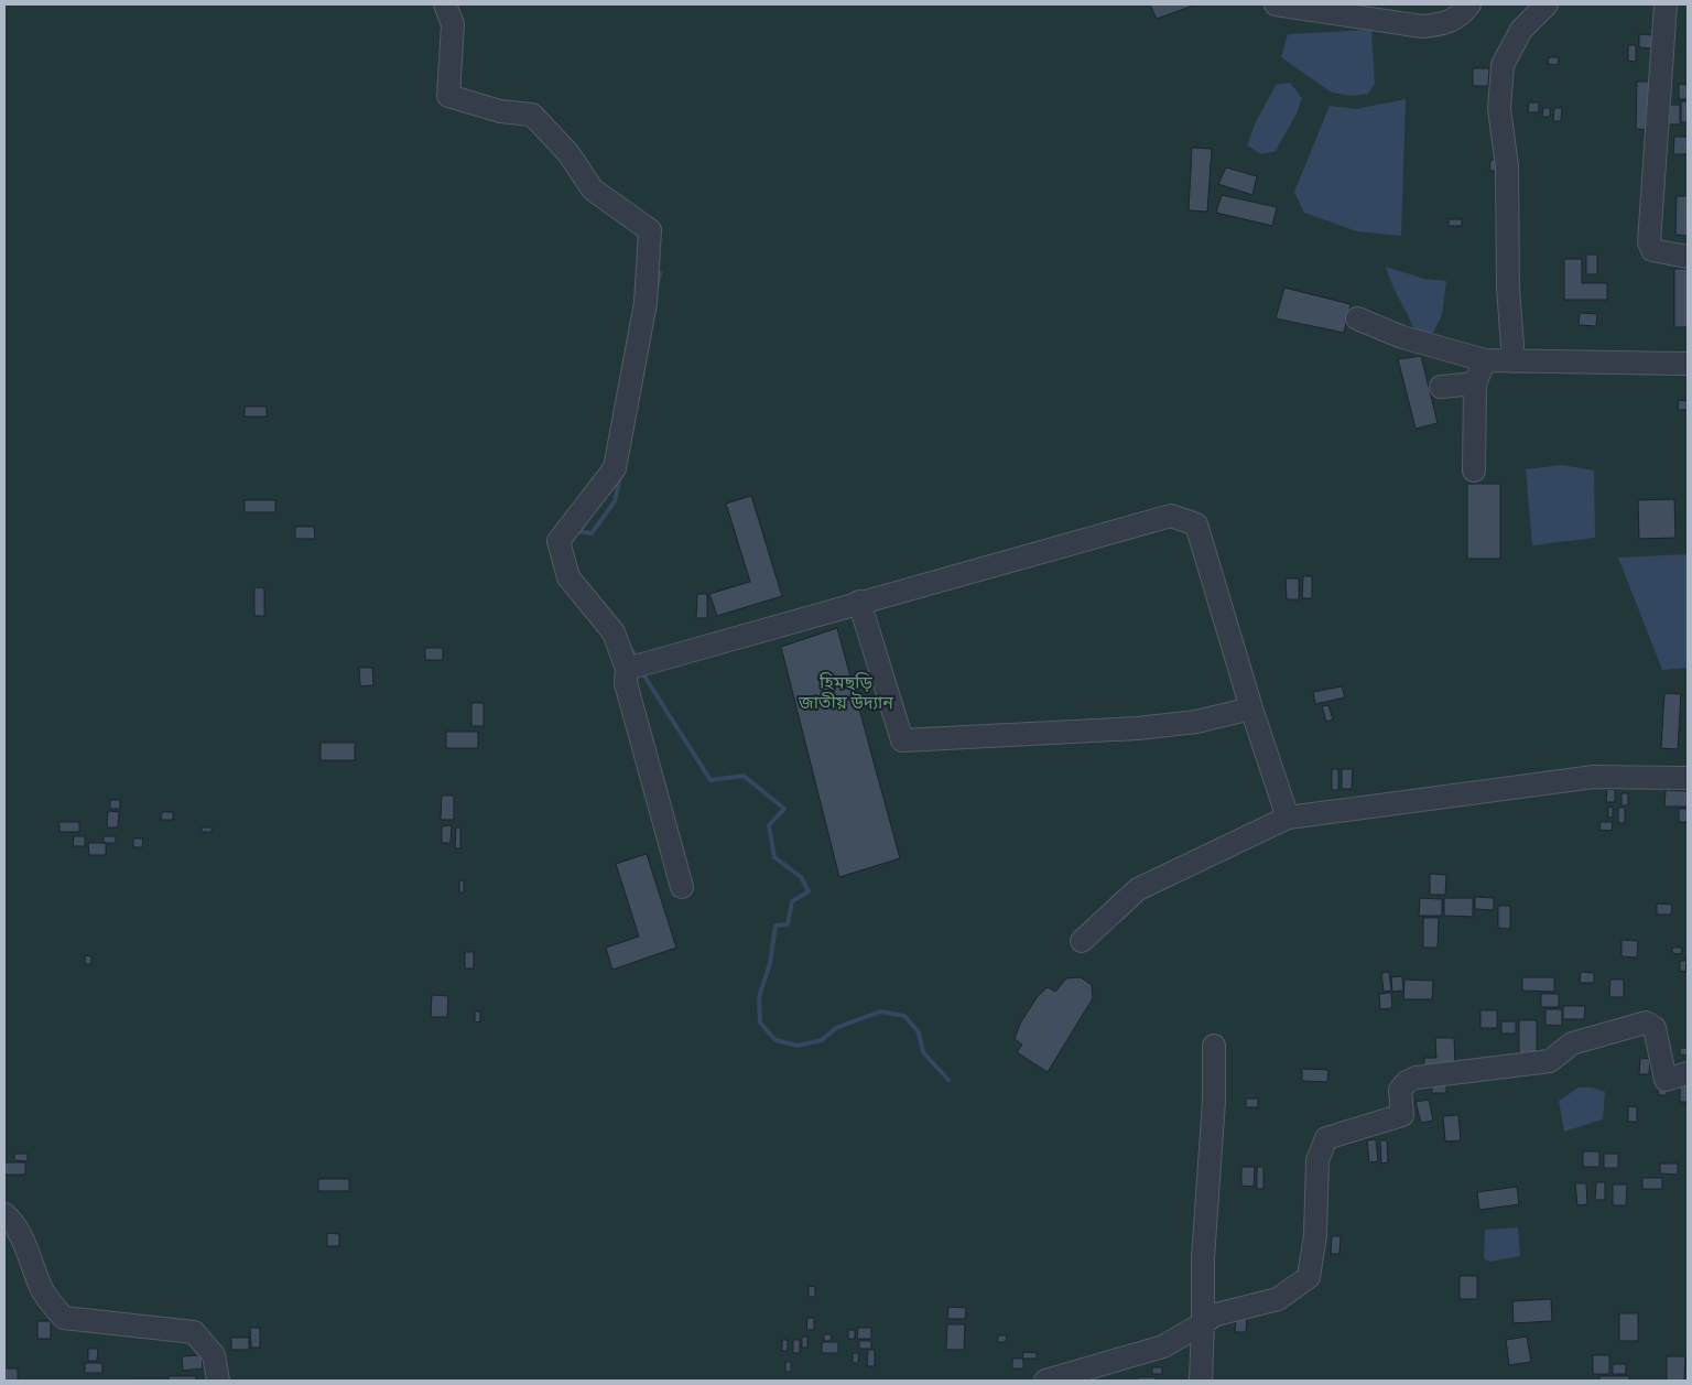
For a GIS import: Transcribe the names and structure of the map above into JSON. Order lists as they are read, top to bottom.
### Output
{
  "parks": ["হিমছড়ি জাতীয় উদ্যান"]
}
